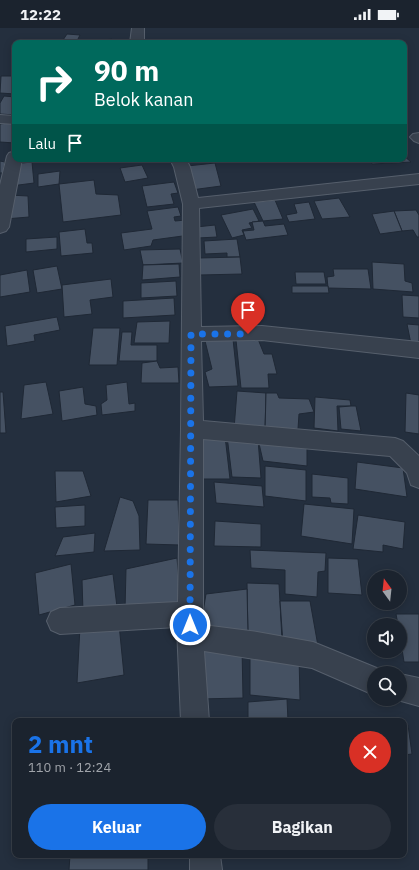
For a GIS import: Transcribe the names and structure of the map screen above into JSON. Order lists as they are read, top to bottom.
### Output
{
  "north": "top",
  "page": {
    "status": "12:22",
    "turn": ["90 m", "Belok kanan"],
    "then": "Lalu",
    "heading": ["2 mnt", "110 m · 12:24"],
    "buttons": ["Keluar", "Bagikan"]
  }
}
